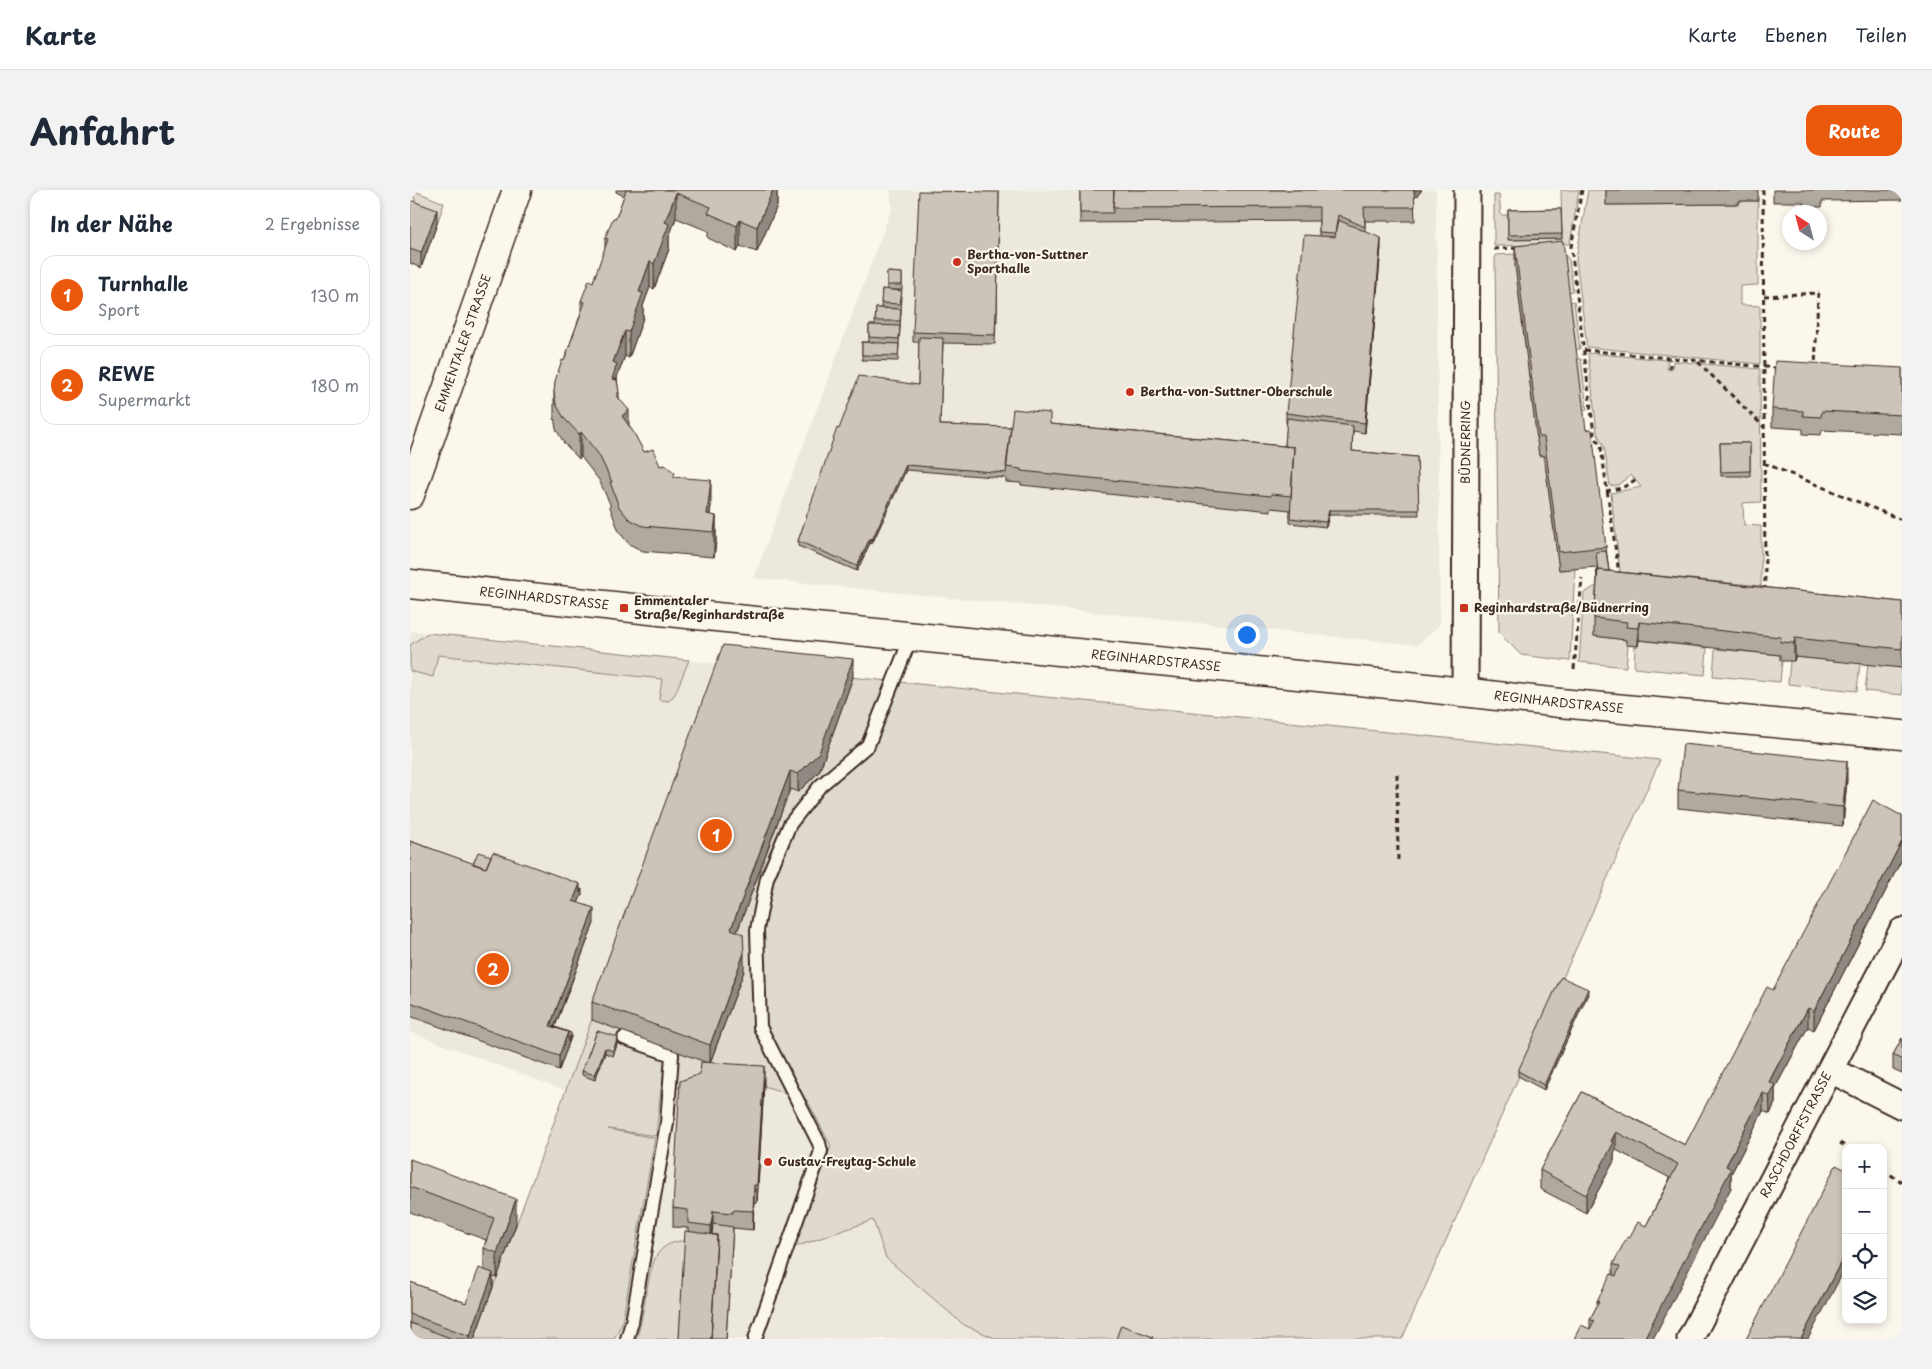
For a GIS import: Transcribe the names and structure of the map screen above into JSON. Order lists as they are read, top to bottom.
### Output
{
  "streets": {
    "street": [
      "EMMENTALER STRASSE",
      "BÜDNERRING",
      "REGINHARDSTRASSE",
      "RASCHDORFFSTRASSE"
    ]
  },
  "crossings": [
    ["BÜDNERRING", "REGINHARDSTRASSE"]
  ],
  "places": {
    "other": ["Bertha-von-Suttner Sporthalle", "Bertha-von-Suttner-Oberschule", "Gustav-Freytag-Schule"],
    "transit": ["Emmentaler Straße/Reginhardstraße", "Reginhardstraße/Büdnerring"]
  },
  "north": "top left",
  "page": {
    "header": "Karte",
    "nav": ["Karte", "Ebenen", "Teilen"],
    "title": "Anfahrt",
    "buttons": "Route",
    "heading": ["In der Nähe", "2 Ergebnisse"],
    "list": [
      {
        "mark": "1",
        "name": "Turnhalle",
        "note": "Sport",
        "value": "130 m"
      },
      {
        "mark": "2",
        "name": "REWE",
        "note": "Supermarkt",
        "value": "180 m"
      }
    ],
    "pins": ["1", "2"],
    "map_buttons": ["+", "−"]
  }
}
